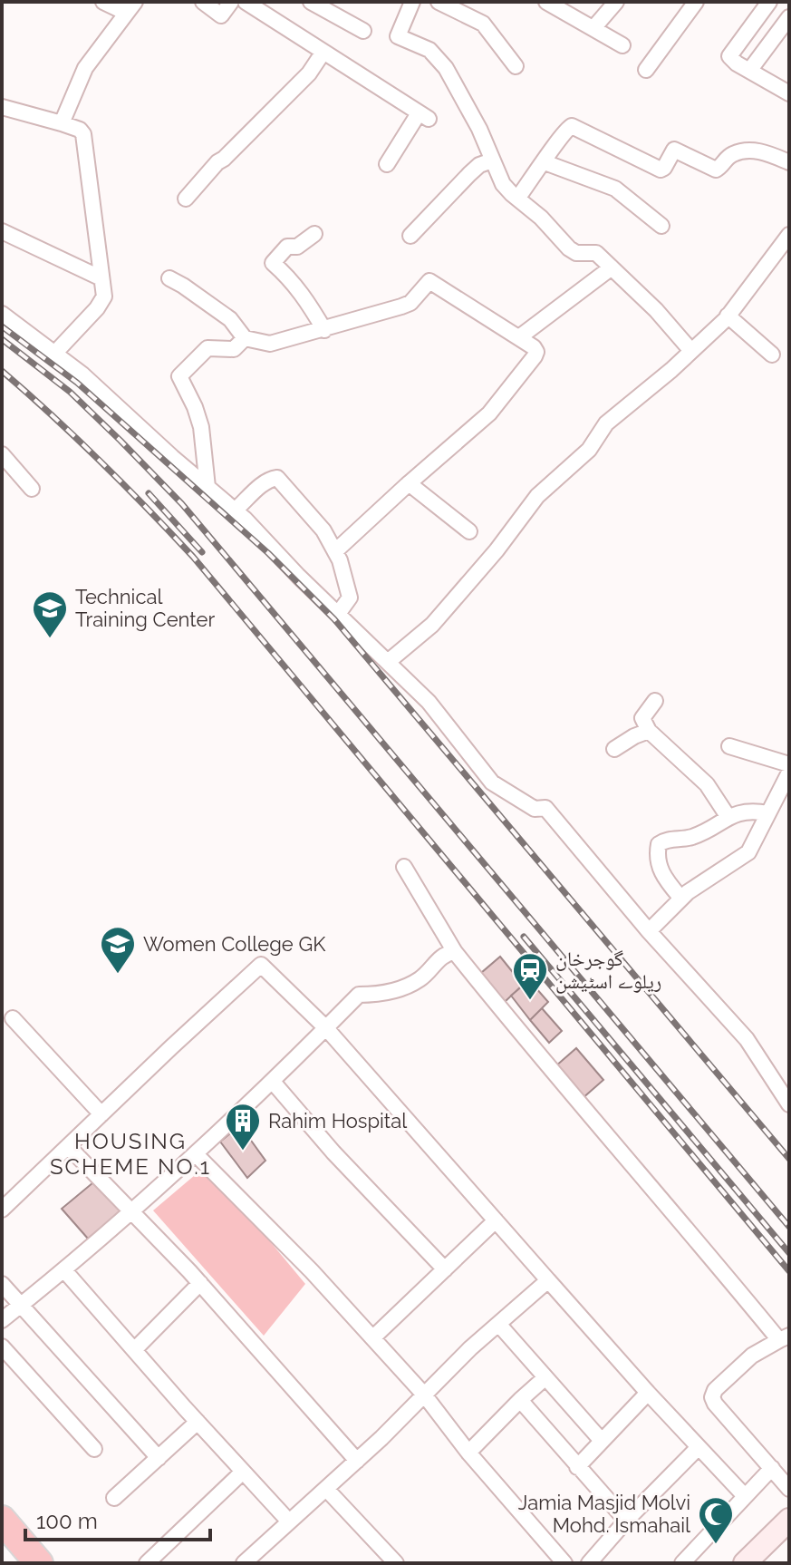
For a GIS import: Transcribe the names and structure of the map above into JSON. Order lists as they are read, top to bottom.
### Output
{
  "districts": ["HOUSING SCHEME NO.1"],
  "places": {
    "school or university": ["Technical Training Center", "Women College GK"],
    "station": ["گوجرخان ریلوے اسٹیشن"],
    "building": ["Rahim Hospital"],
    "mosque": ["Jamia Masjid Molvi Mohd. Ismahail"]
  },
  "scale_bar": "100 m"
}
